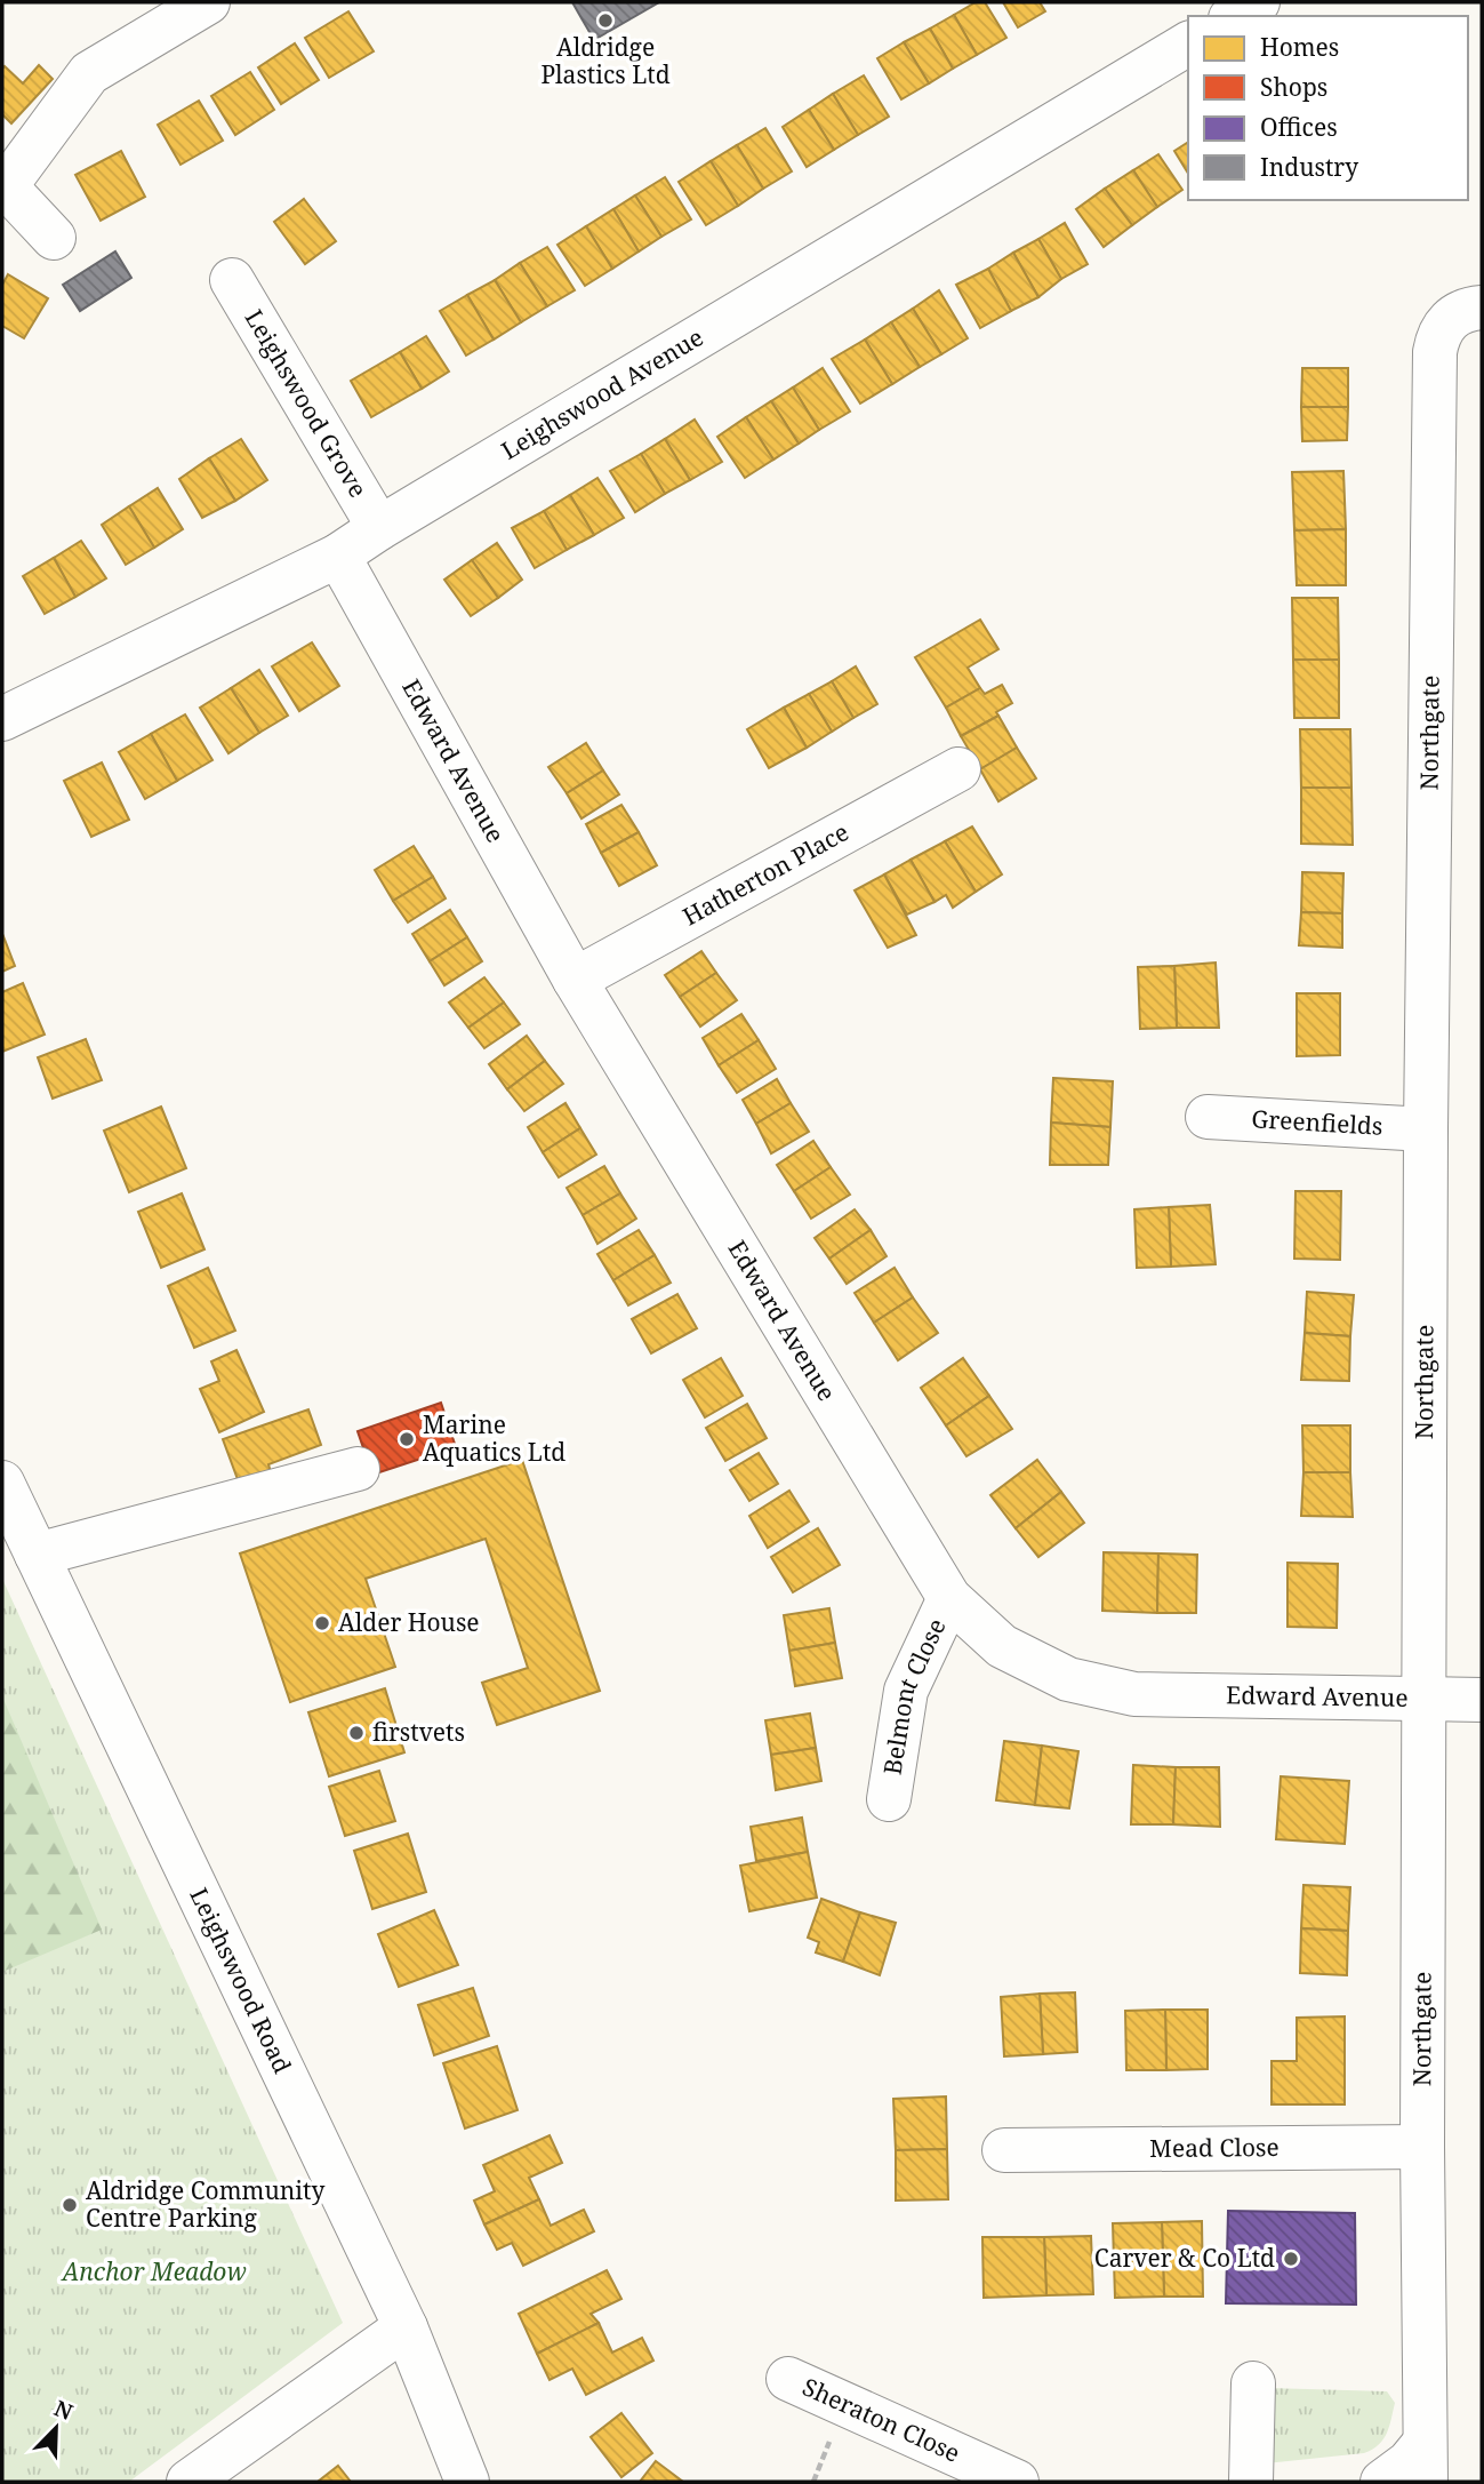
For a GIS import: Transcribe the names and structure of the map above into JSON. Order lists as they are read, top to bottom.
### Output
{
  "streets": {
    "street": [
      "Leighswood Avenue",
      "Leighswood Grove",
      "Northgate",
      "Edward Avenue",
      "Hatherton Place",
      "Greenfields",
      "Belmont Close",
      "Leighswood Road",
      "Mead Close",
      "Sheraton Close"
    ]
  },
  "crossings": [
    ["Leighswood Avenue", "Leighswood Grove"],
    ["Leighswood Avenue", "Edward Avenue"],
    ["Northgate", "Edward Avenue"],
    ["Northgate", "Greenfields"],
    ["Northgate", "Mead Close"],
    ["Edward Avenue", "Hatherton Place"],
    ["Edward Avenue", "Belmont Close"]
  ],
  "parks": ["Anchor Meadow"],
  "places": [
    "Aldridge Plastics Ltd",
    "Marine Aquatics Ltd",
    "Alder House",
    "firstvets",
    "Aldridge Community Centre Parking",
    "Carver & Co Ltd"
  ],
  "legend": [
    "Homes",
    "Shops",
    "Offices",
    "Industry"
  ],
  "north": "top right"
}
